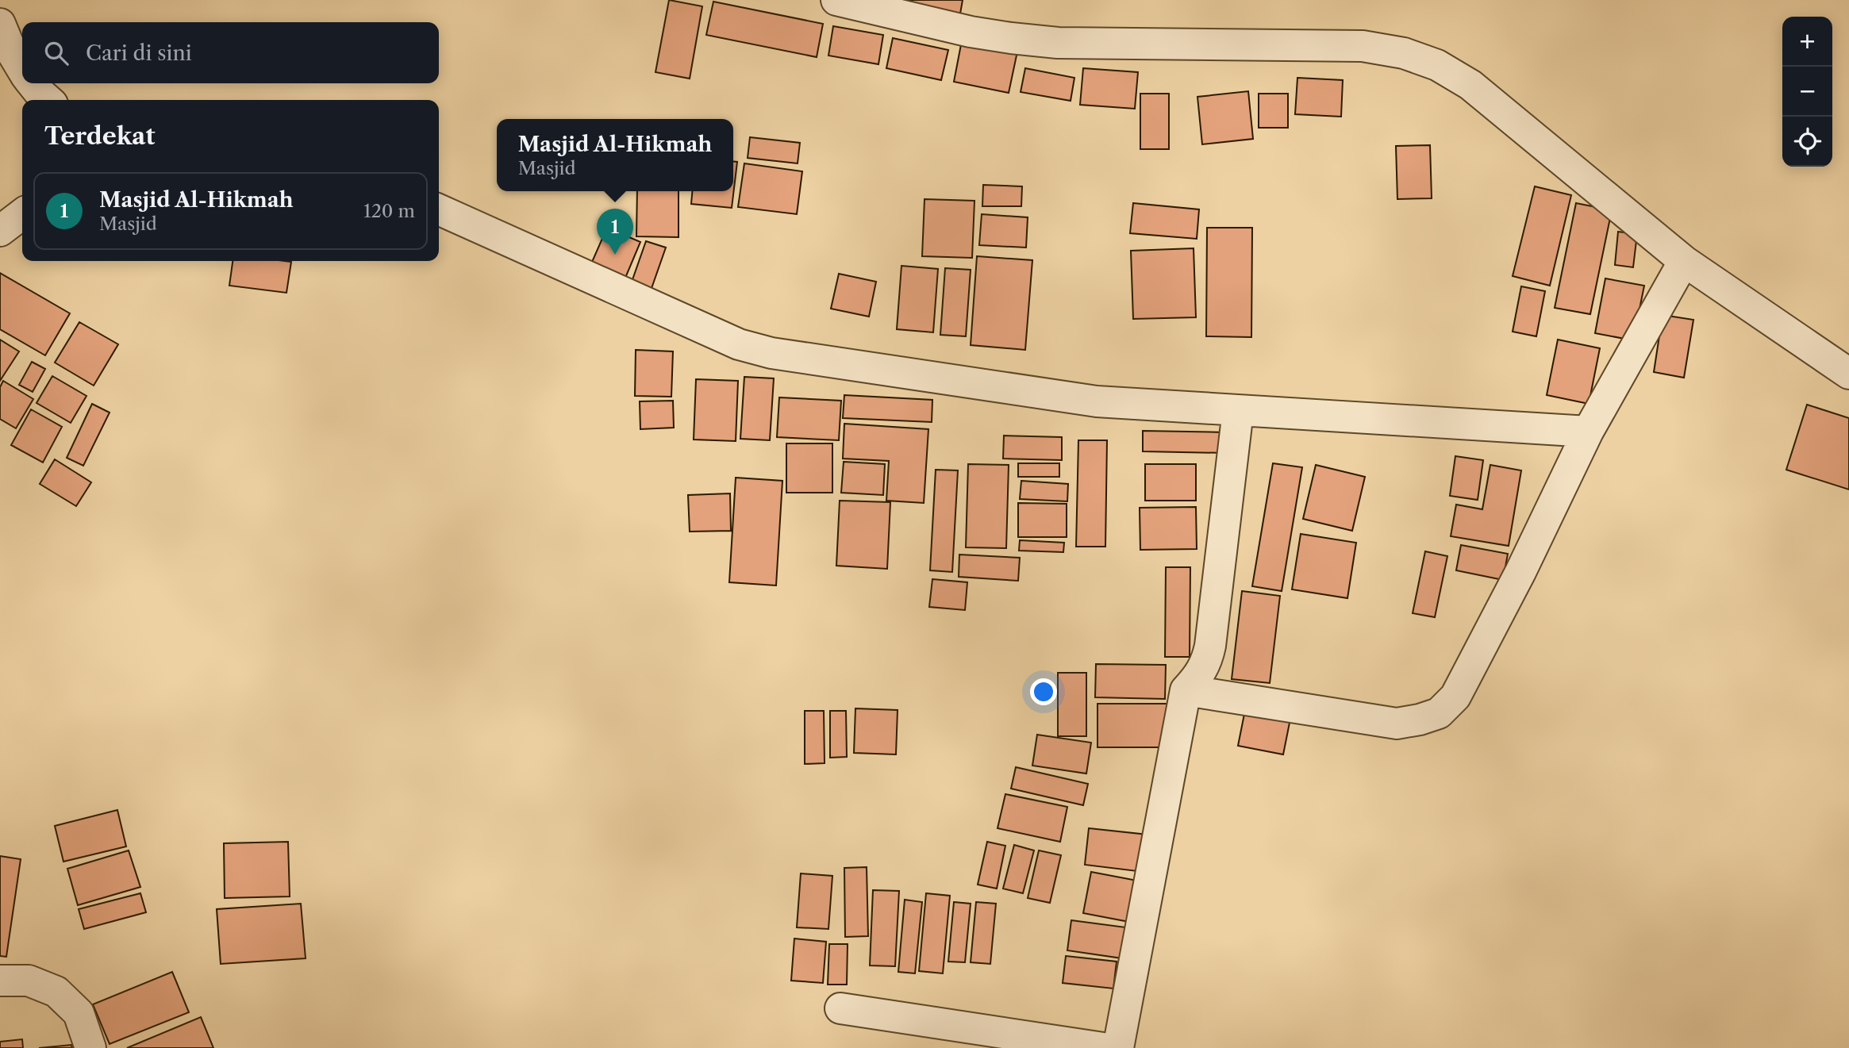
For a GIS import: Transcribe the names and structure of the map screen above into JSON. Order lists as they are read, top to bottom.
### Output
{
  "page": {
    "map_buttons": ["+", "−"],
    "search": "Cari di sini",
    "heading": "Terdekat",
    "popup": ["Masjid Al-Hikmah", "Masjid"],
    "list": [
      {
        "mark": "1",
        "name": "Masjid Al-Hikmah",
        "note": "Masjid",
        "value": "120 m"
      }
    ],
    "pins": "1"
  }
}
